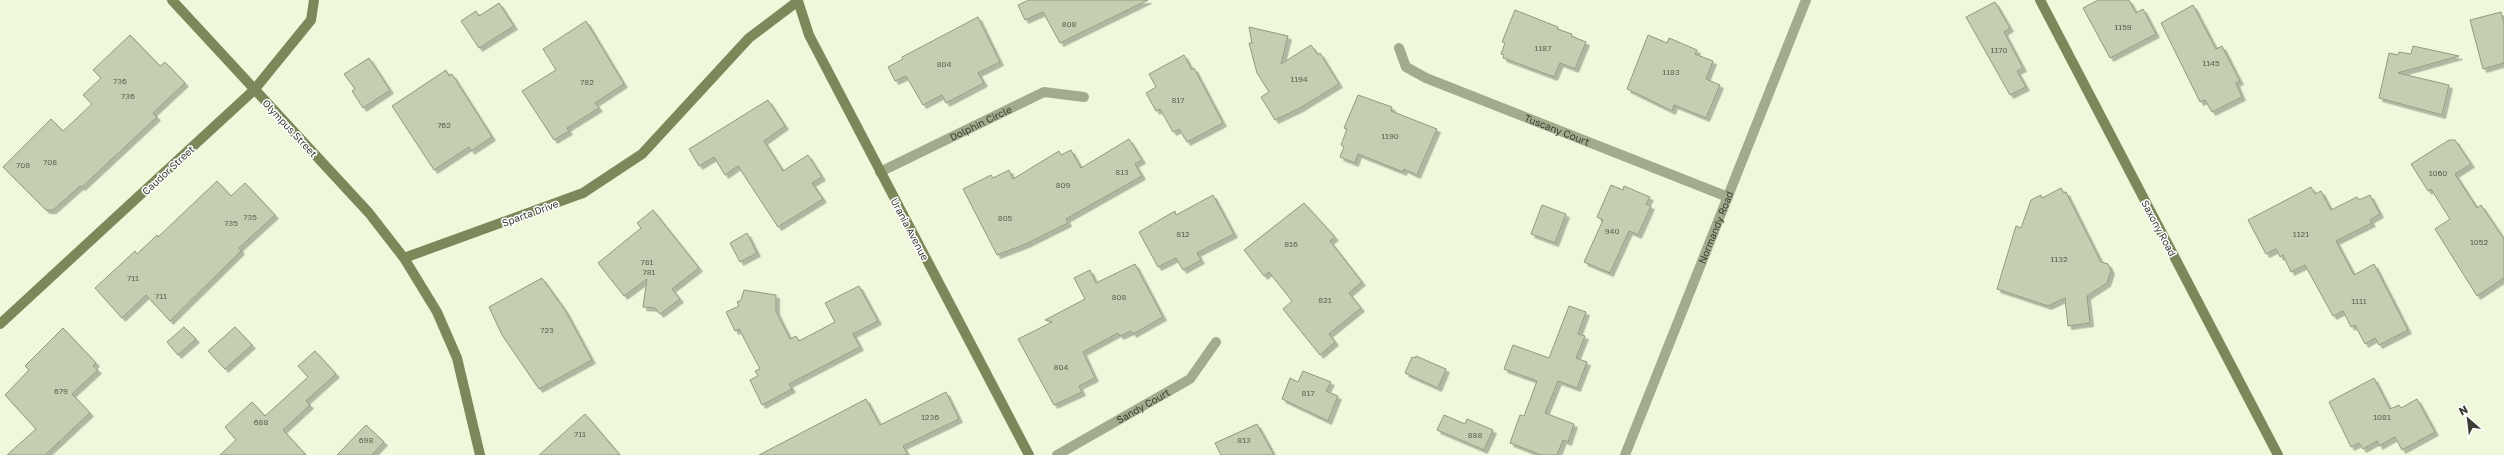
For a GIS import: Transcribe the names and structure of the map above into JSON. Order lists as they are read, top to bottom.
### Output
{
  "streets": {
    "street": [
      "Dolphin Circle",
      "Olympus Street",
      "Tuscany Court",
      "Caudor Street",
      "Sparta Drive",
      "Normandy Road",
      "Saxony Road",
      "Urania Avenue",
      "Sandy Court"
    ]
  },
  "crossings": [
    ["Dolphin Circle", "Urania Avenue"],
    ["Olympus Street", "Caudor Street"],
    ["Olympus Street", "Sparta Drive"],
    ["Tuscany Court", "Normandy Road"],
    ["Sparta Drive", "Urania Avenue"]
  ],
  "house_numbers": [
    "808",
    "1159",
    "1187",
    "1170",
    "1145",
    "804",
    "1183",
    "1194",
    "736",
    "782",
    "736",
    "817",
    "762",
    "1190",
    "708",
    "708",
    "813",
    "1060",
    "809",
    "735",
    "805",
    "735",
    "940",
    "812",
    "1121",
    "1052",
    "816",
    "1132",
    "781",
    "781",
    "711",
    "711",
    "808",
    "821",
    "1111",
    "723",
    "804",
    "679",
    "817",
    "1236",
    "1081",
    "688",
    "711",
    "888",
    "698",
    "813"
  ],
  "north": "top left"
}
